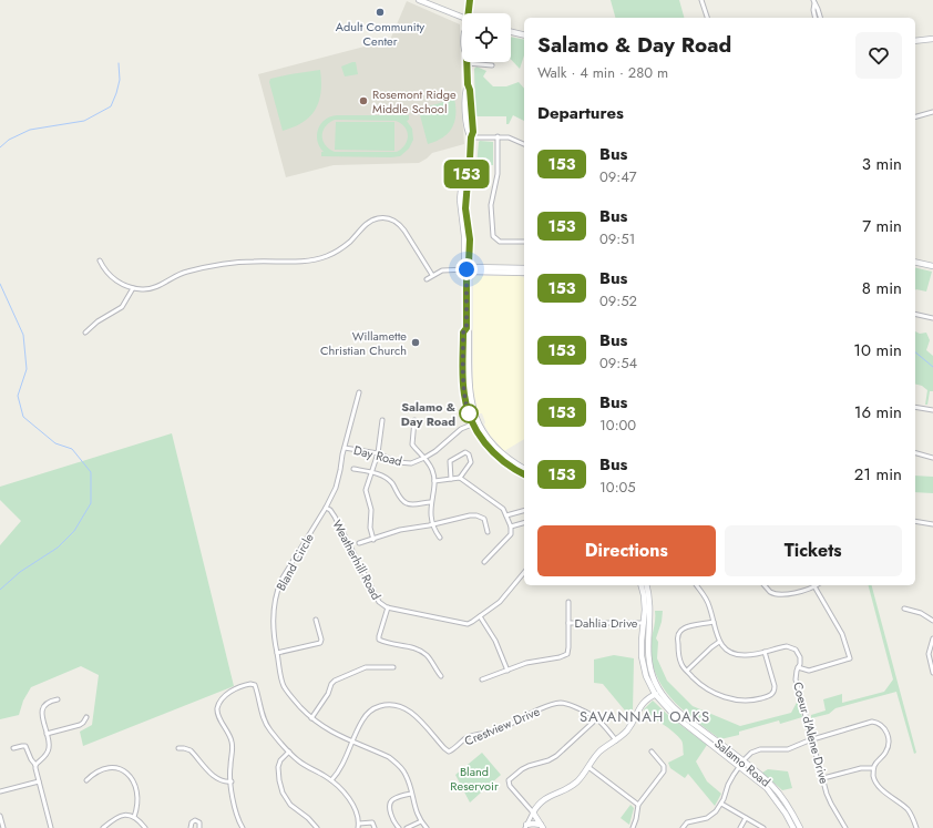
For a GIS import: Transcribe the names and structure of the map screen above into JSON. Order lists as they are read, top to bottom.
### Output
{
  "streets": {
    "main road": ["Salamo Road"],
    "street": [
      "Day Road",
      "Weatherhill Road",
      "Bland Circle",
      "Dahlia Drive",
      "Crestview Drive",
      "Coeur d'Alene Drive"
    ]
  },
  "crossings": [
    ["Day Road", "Bland Circle"],
    ["Weatherhill Road", "Bland Circle"],
    ["Bland Circle", "Crestview Drive"],
    ["Dahlia Drive", "Salamo Road"]
  ],
  "districts": ["SAVANNAH OAKS"],
  "parks": ["Bland Reservoir"],
  "places": [
    "Adult Community Center",
    "Rosemont Ridge Middle School",
    "Willamette Christian Church",
    "Salamo & Day Road"
  ],
  "lines": ["bus line 153"],
  "page": {
    "on_map": "153",
    "heading": [
      ["Salamo & Day Road", "Walk · 4 min · 280 m"],
      "Departures"
    ],
    "list": [
      {
        "mark": "153",
        "name": "Bus",
        "note": "09:47",
        "value": "3 min"
      },
      {
        "mark": "153",
        "name": "Bus",
        "note": "09:51",
        "value": "7 min"
      },
      {
        "mark": "153",
        "name": "Bus",
        "note": "09:52",
        "value": "8 min"
      },
      {
        "mark": "153",
        "name": "Bus",
        "note": "09:54",
        "value": "10 min"
      },
      {
        "mark": "153",
        "name": "Bus",
        "note": "10:00",
        "value": "16 min"
      },
      {
        "mark": "153",
        "name": "Bus",
        "note": "10:05",
        "value": "21 min"
      }
    ],
    "buttons": ["Directions", "Tickets"]
  }
}
